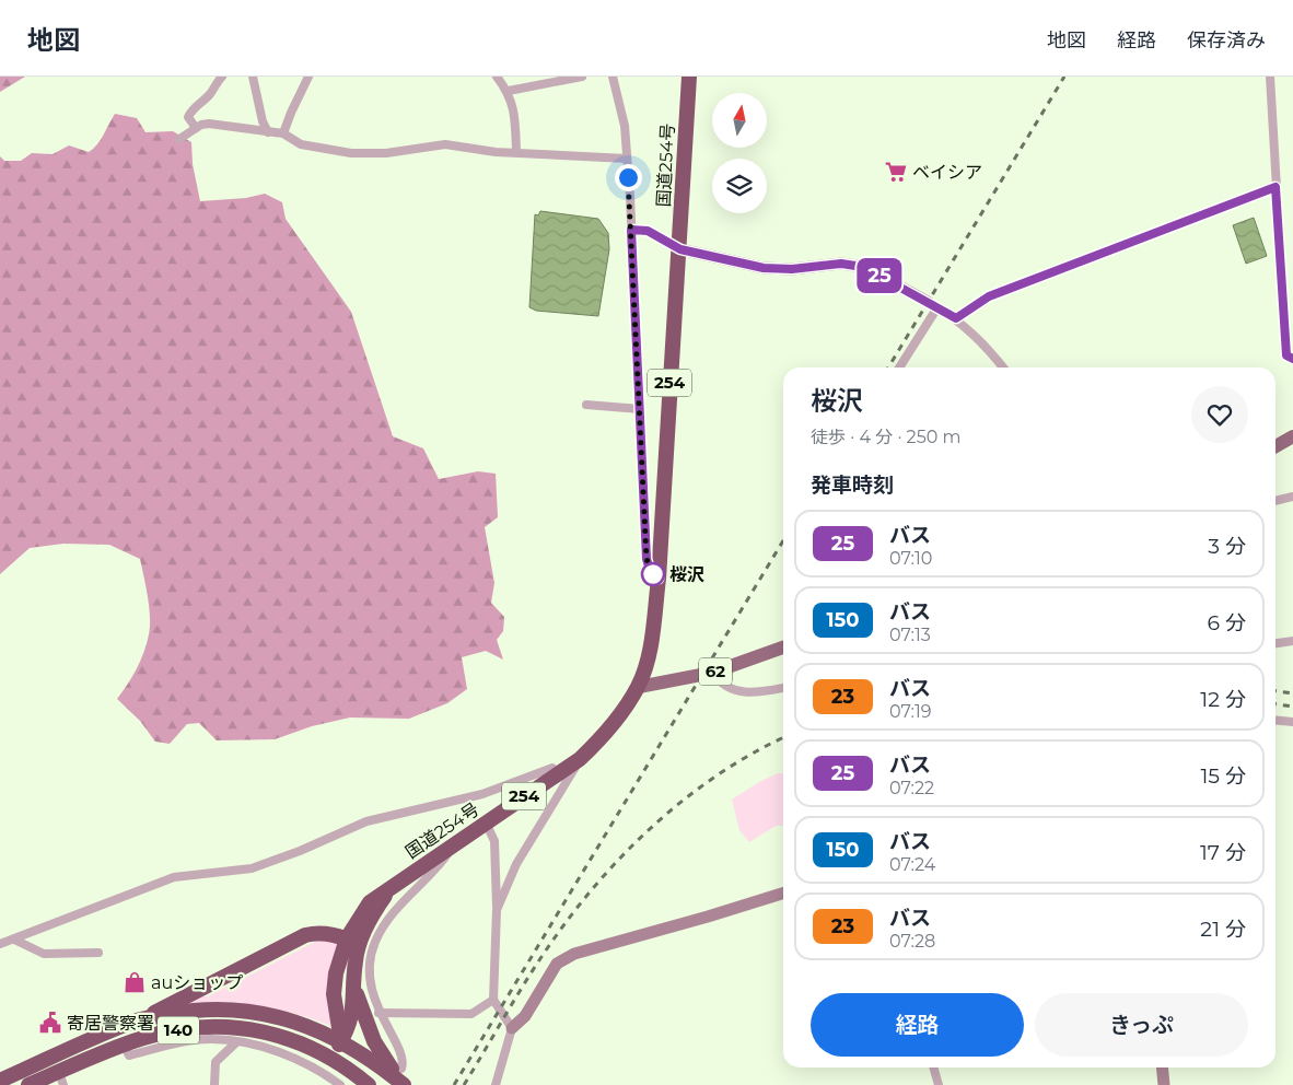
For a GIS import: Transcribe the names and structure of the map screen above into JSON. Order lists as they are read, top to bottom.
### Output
{
  "streets": {
    "highway": ["国道254号", "254", "140"],
    "main road": ["62"]
  },
  "crossings": [
    ["国道254号", "62"],
    ["国道254号", "140"]
  ],
  "places": {
    "supermarket": ["ベイシア"],
    "other": ["桜沢"],
    "shop": ["auショップ"],
    "public building": ["寄居警察署"]
  },
  "lines": ["bus line 25"],
  "north": "top",
  "page": {
    "header": "地図",
    "nav": ["地図", "経路", "保存済み"],
    "on_map": "25",
    "heading": [
      ["桜沢", "徒歩 · 4 分 · 250 m"],
      "発車時刻"
    ],
    "list": [
      {
        "mark": "25",
        "name": "バス",
        "note": "07:10",
        "value": "3 分"
      },
      {
        "mark": "150",
        "name": "バス",
        "note": "07:13",
        "value": "6 分"
      },
      {
        "mark": "23",
        "name": "バス",
        "note": "07:19",
        "value": "12 分"
      },
      {
        "mark": "25",
        "name": "バス",
        "note": "07:22",
        "value": "15 分"
      },
      {
        "mark": "150",
        "name": "バス",
        "note": "07:24",
        "value": "17 分"
      },
      {
        "mark": "23",
        "name": "バス",
        "note": "07:28",
        "value": "21 分"
      }
    ],
    "buttons": ["経路", "きっぷ"]
  }
}
